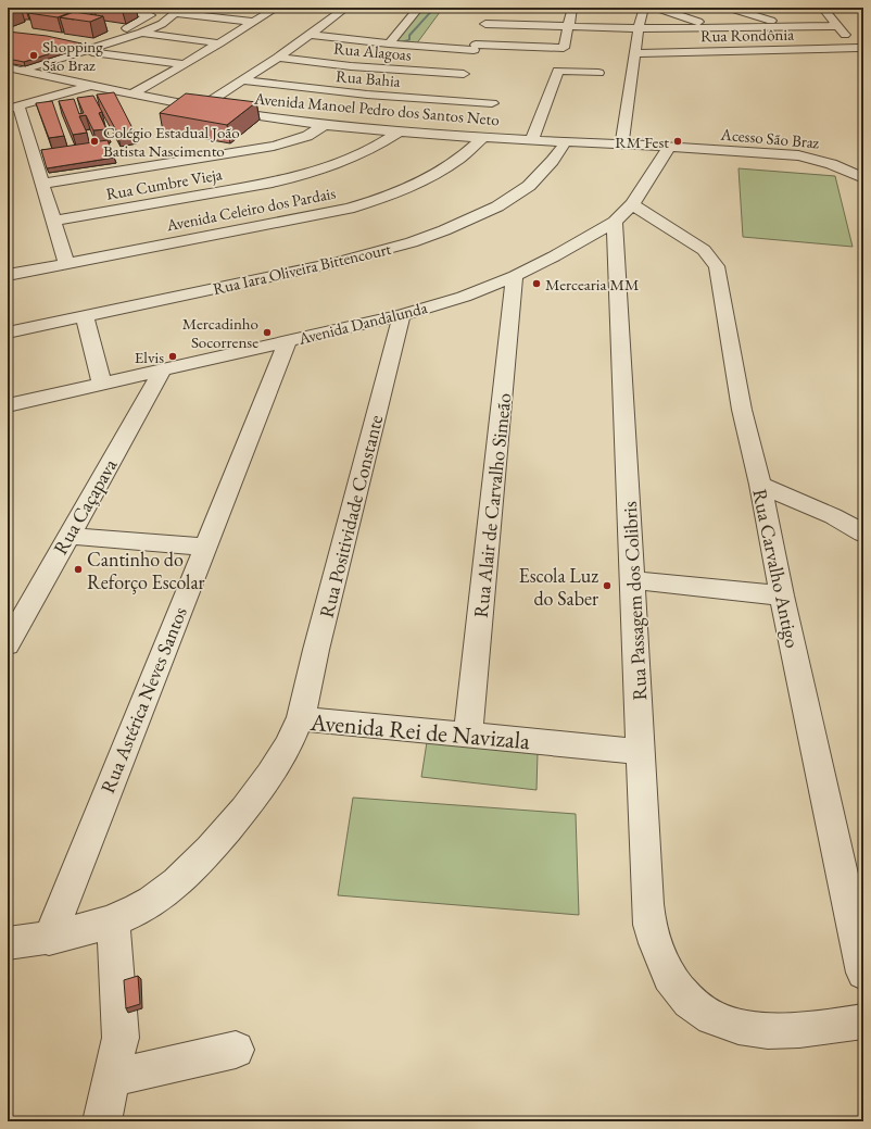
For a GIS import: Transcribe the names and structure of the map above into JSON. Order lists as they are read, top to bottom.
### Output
{
  "streets": {
    "street": [
      "Rua Rondônia",
      "Rua Alagoas",
      "Rua Bahia",
      "Avenida Manoel Pedro dos Santos Neto",
      "Acesso São Braz",
      "Rua Cumbre Vieja",
      "Avenida Celeiro dos Pardais",
      "Rua Iara Oliveira Bittencourt",
      "Avenida Dandalunda",
      "Rua Alair de Carvalho Simeão",
      "Rua Caçapava",
      "Rua Positividade Constante",
      "Rua Carvalho Antigo",
      "Rua Passagem dos Colibris",
      "Rua Astérica Neves Santos",
      "Avenida Rei de Navizala"
    ]
  },
  "crossings": [
    ["Avenida Manoel Pedro dos Santos Neto", "Acesso São Braz"],
    ["Avenida Manoel Pedro dos Santos Neto", "Rua Cumbre Vieja"],
    ["Avenida Manoel Pedro dos Santos Neto", "Avenida Celeiro dos Pardais"],
    ["Avenida Manoel Pedro dos Santos Neto", "Rua Iara Oliveira Bittencourt"],
    ["Avenida Manoel Pedro dos Santos Neto", "Avenida Dandalunda"],
    ["Acesso São Braz", "Avenida Dandalunda"],
    ["Avenida Dandalunda", "Rua Alair de Carvalho Simeão"],
    ["Avenida Dandalunda", "Rua Caçapava"],
    ["Avenida Dandalunda", "Rua Positividade Constante"],
    ["Avenida Dandalunda", "Rua Carvalho Antigo"],
    ["Avenida Dandalunda", "Rua Passagem dos Colibris"],
    ["Avenida Dandalunda", "Rua Astérica Neves Santos"],
    ["Rua Alair de Carvalho Simeão", "Avenida Rei de Navizala"],
    ["Rua Positividade Constante", "Avenida Rei de Navizala"],
    ["Rua Passagem dos Colibris", "Avenida Rei de Navizala"],
    ["Rua Astérica Neves Santos", "Avenida Rei de Navizala"]
  ],
  "places": [
    "Shopping São Braz",
    "Colégio Estadual João Batista Nascimento",
    "RM Fest",
    "Mercearia MM",
    "Mercadinho Socorrense",
    "Elvis",
    "Cantinho do Reforço Escolar",
    "Escola Luz do Saber"
  ]
}
